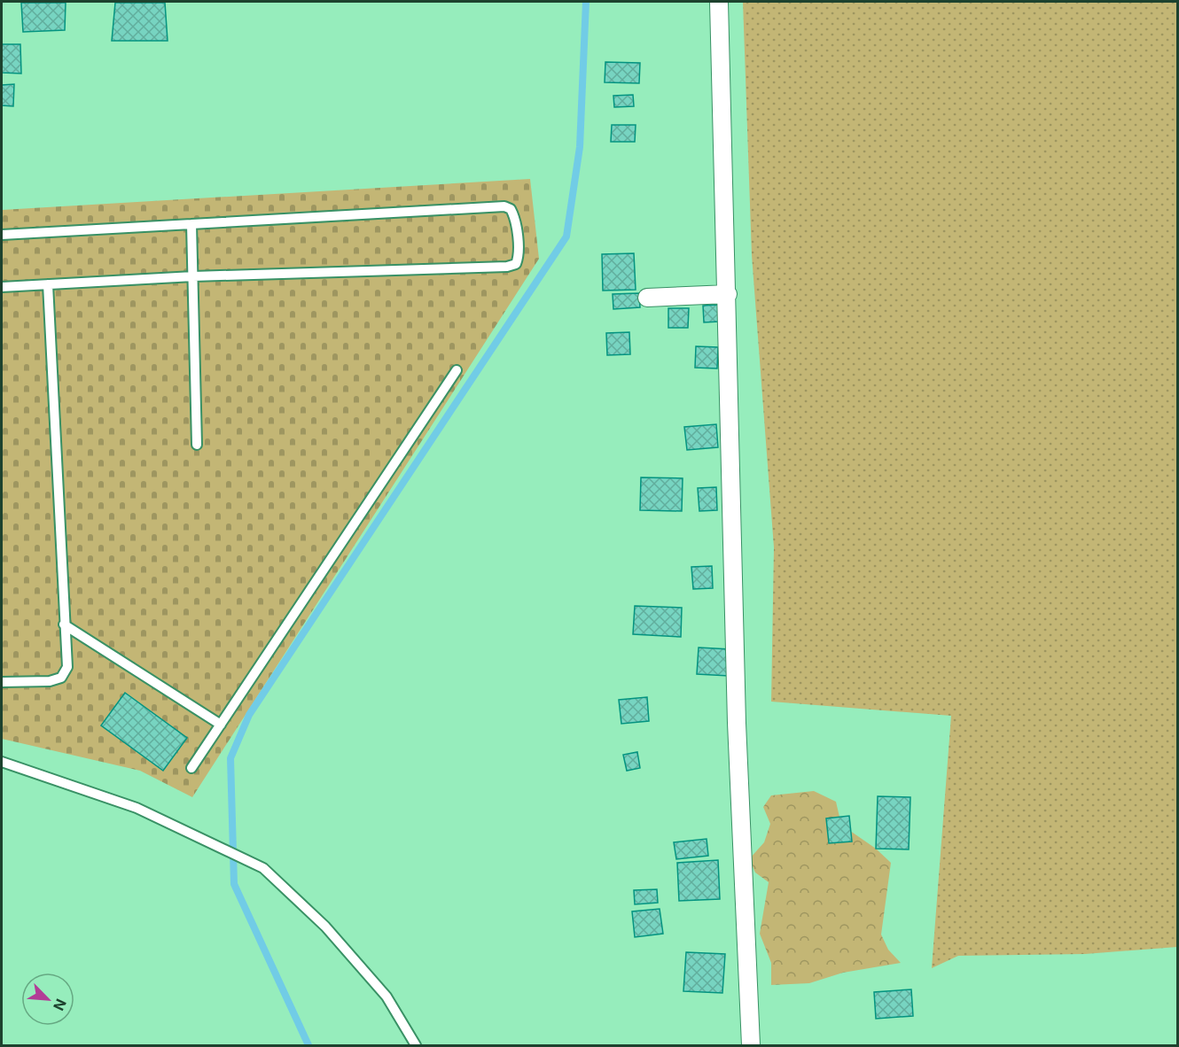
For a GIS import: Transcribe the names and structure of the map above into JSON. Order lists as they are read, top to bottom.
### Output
{
  "north": "bottom right"
}
